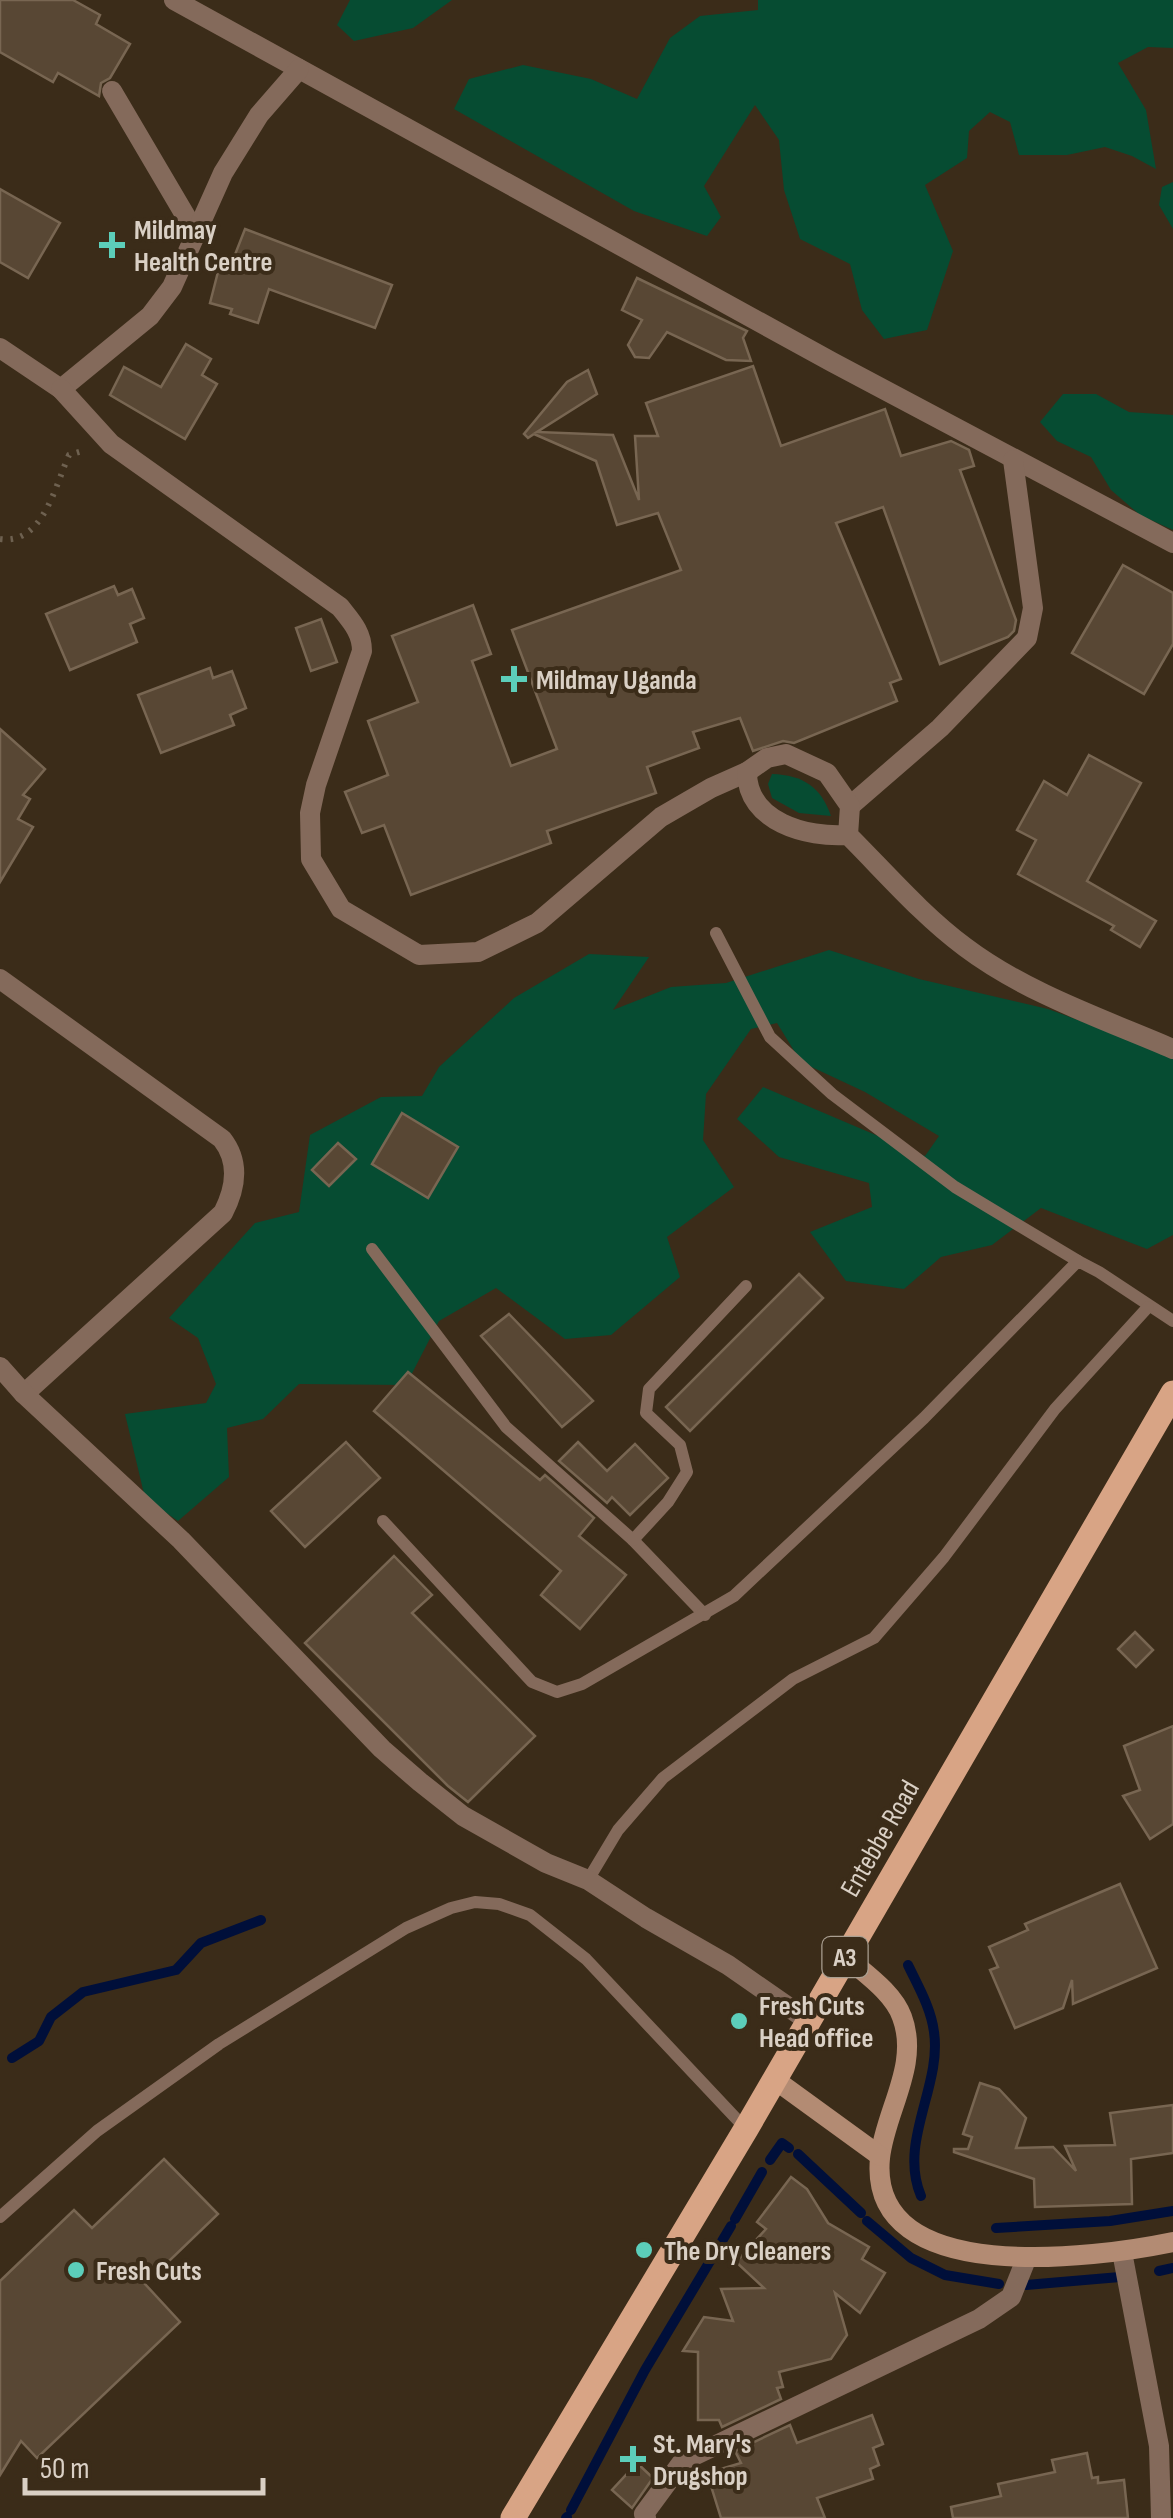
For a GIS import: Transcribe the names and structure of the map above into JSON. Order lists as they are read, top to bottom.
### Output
{
  "streets": {
    "main road": ["Entebbe Road", "A3"]
  },
  "places": {
    "health": ["Mildmay Health Centre", "Mildmay Uganda", "St. Mary's Drugshop"],
    "other": ["Fresh Cuts Head office", "The Dry Cleaners", "Fresh Cuts"]
  },
  "scale_bar": "50 m"
}
